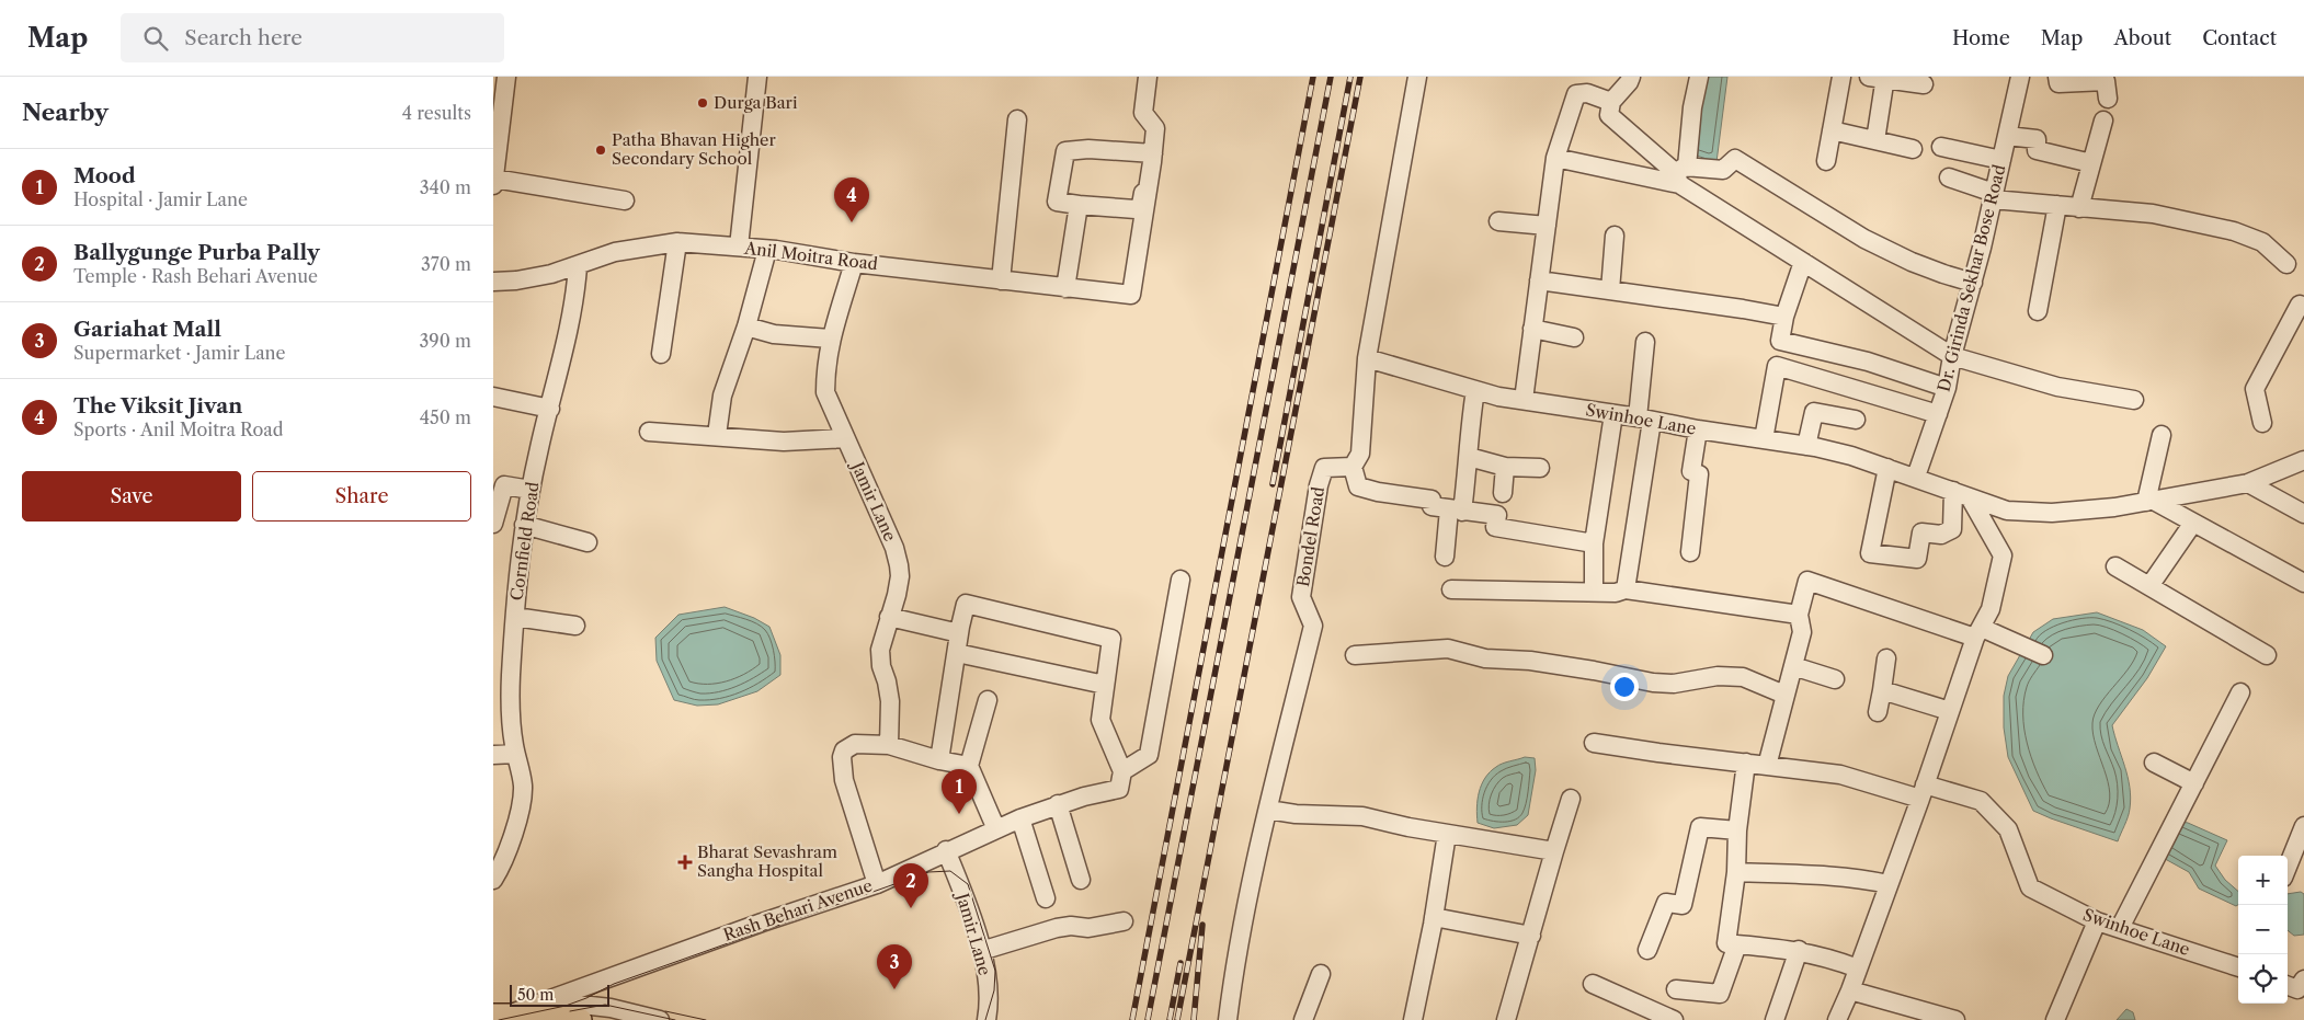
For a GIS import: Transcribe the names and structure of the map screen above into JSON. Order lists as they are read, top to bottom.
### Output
{
  "streets": {
    "main road": ["Rash Behari Avenue"],
    "street": [
      "Anil Moitra Road",
      "Dr. Girinda Sekhar Bose Road",
      "Swinhoe Lane",
      "Jamir Lane",
      "Bondel Road",
      "Cornfield Road"
    ]
  },
  "crossings": [
    ["Anil Moitra Road", "Jamir Lane"],
    ["Anil Moitra Road", "Cornfield Road"],
    ["Dr. Girinda Sekhar Bose Road", "Swinhoe Lane"],
    ["Jamir Lane", "Rash Behari Avenue"]
  ],
  "places": {
    "other": ["Durga Bari", "Patha Bhavan Higher Secondary School"],
    "health": ["Bharat Sevashram Sangha Hospital"]
  },
  "scale_bar": "50 m",
  "page": {
    "header": "Map",
    "search": "Search here",
    "nav": [
      "Home",
      "Map",
      "About",
      "Contact"
    ],
    "heading": ["Nearby", "4 results"],
    "list": [
      {
        "mark": "1",
        "name": "Mood",
        "note": "Hospital · Jamir Lane",
        "value": "340 m"
      },
      {
        "mark": "2",
        "name": "Ballygunge Purba Pally",
        "note": "Temple · Rash Behari Avenue",
        "value": "370 m"
      },
      {
        "mark": "3",
        "name": "Gariahat Mall",
        "note": "Supermarket · Jamir Lane",
        "value": "390 m"
      },
      {
        "mark": "4",
        "name": "The Viksit Jivan",
        "note": "Sports · Anil Moitra Road",
        "value": "450 m"
      }
    ],
    "pins": [
      "4",
      "1",
      "2",
      "3"
    ],
    "buttons": ["Save", "Share"],
    "map_buttons": ["+", "−"],
    "scale": "50 m"
  }
}
